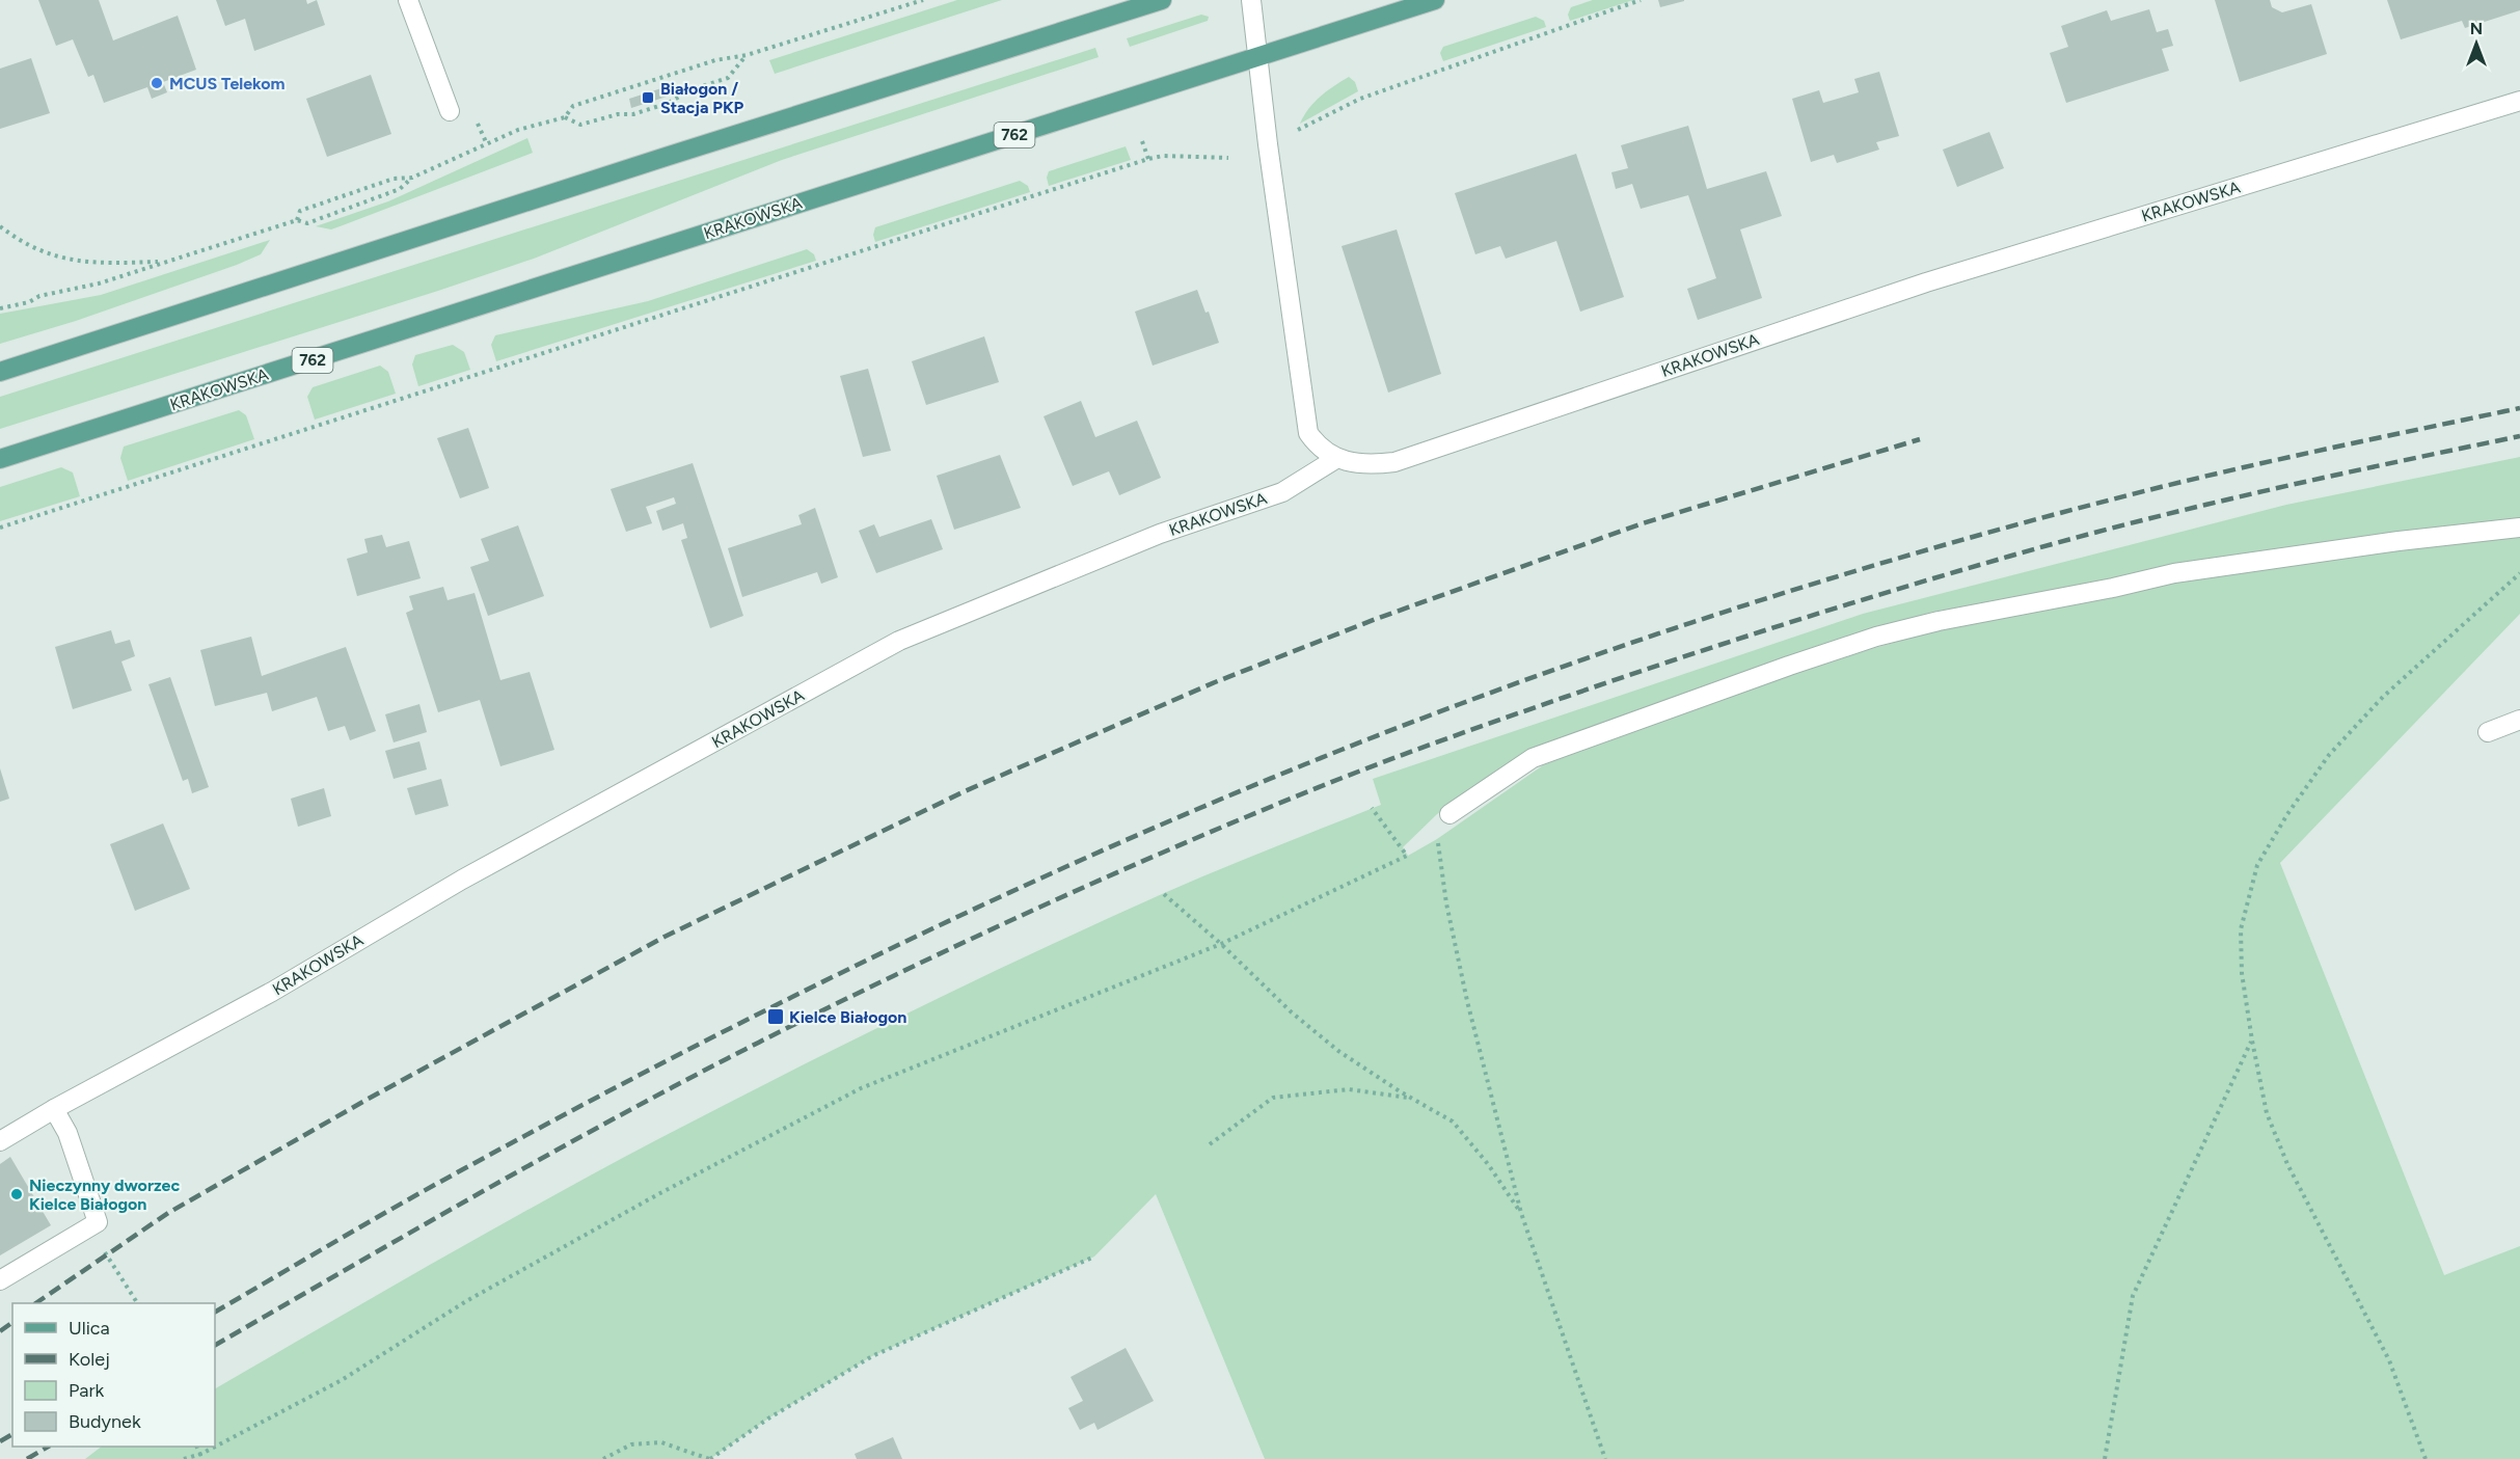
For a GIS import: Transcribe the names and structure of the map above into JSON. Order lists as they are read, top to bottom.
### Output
{
  "streets": {
    "main road": ["762", "KRAKOWSKA"]
  },
  "places": {
    "other": ["MCUS Telekom", "Nieczynny dworzec Kielce Białogon"],
    "transit": ["Białogon / Stacja PKP", "Kielce Białogon"]
  },
  "legend": [
    "Ulica",
    "Kolej",
    "Park",
    "Budynek"
  ],
  "north": "top"
}
